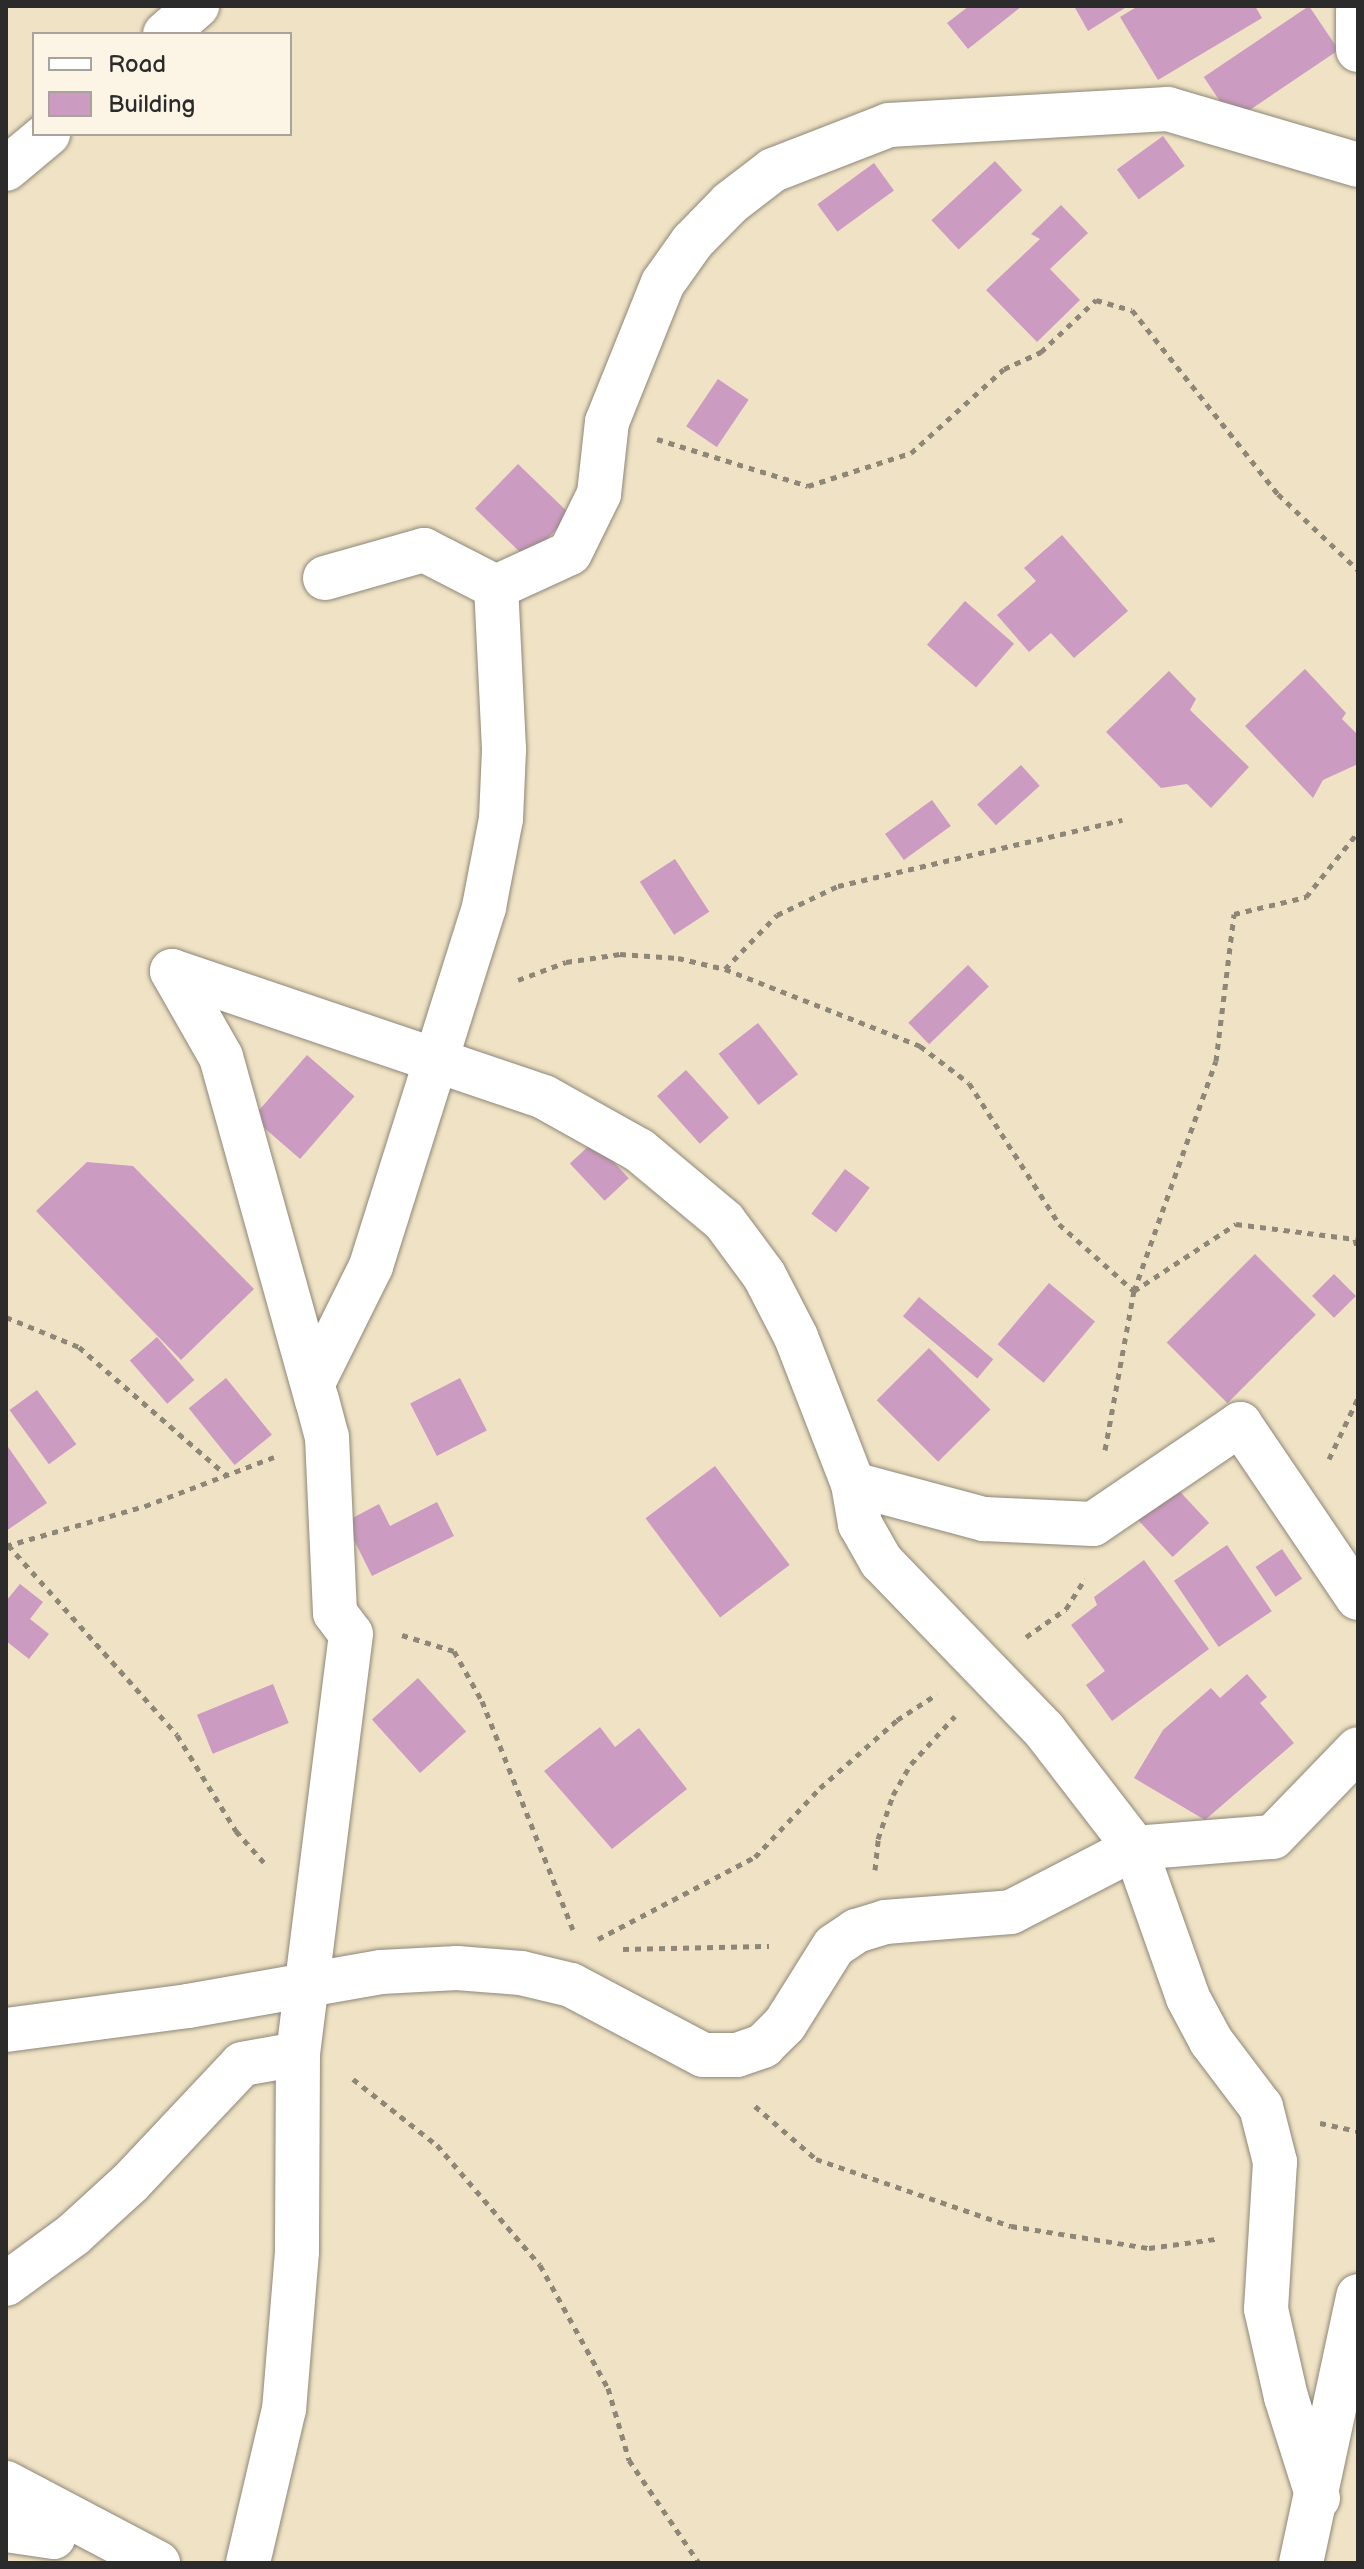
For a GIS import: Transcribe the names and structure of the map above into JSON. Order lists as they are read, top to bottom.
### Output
{
  "legend": ["Road", "Building"]
}
